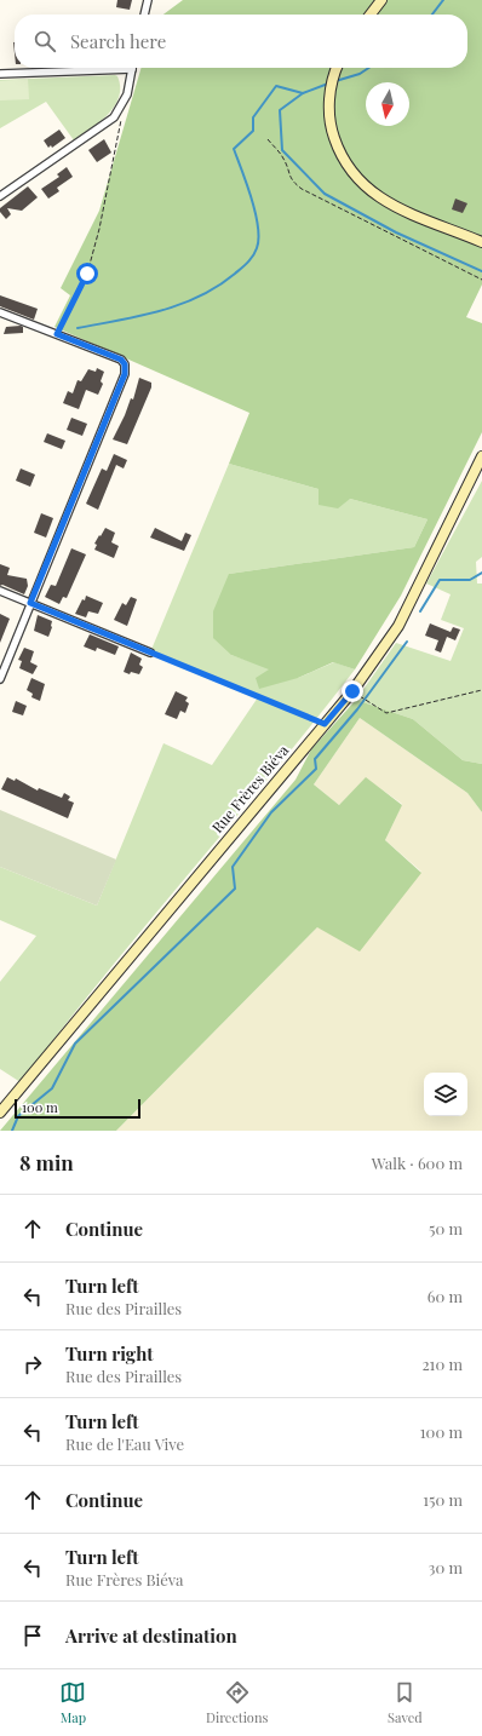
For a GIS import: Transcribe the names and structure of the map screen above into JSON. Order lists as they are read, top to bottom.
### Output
{
  "streets": {
    "street": ["Rue Frères Biéva"]
  },
  "scale_bar": "100 m",
  "north": "bottom",
  "page": {
    "search": "Search here",
    "scale": "100 m",
    "heading": ["8 min", "Walk · 600 m"],
    "list": [
      ["Continue", "50 m"],
      ["Turn left", "Rue des Pirailles", "60 m"],
      ["Turn right", "Rue des Pirailles", "210 m"],
      ["Turn left", "Rue de l'Eau Vive", "100 m"],
      ["Continue", "150 m"],
      ["Turn left", "Rue Frères Biéva", "30 m"],
      "Arrive at destination"
    ],
    "nav": ["Map", "Directions", "Saved"]
  }
}
